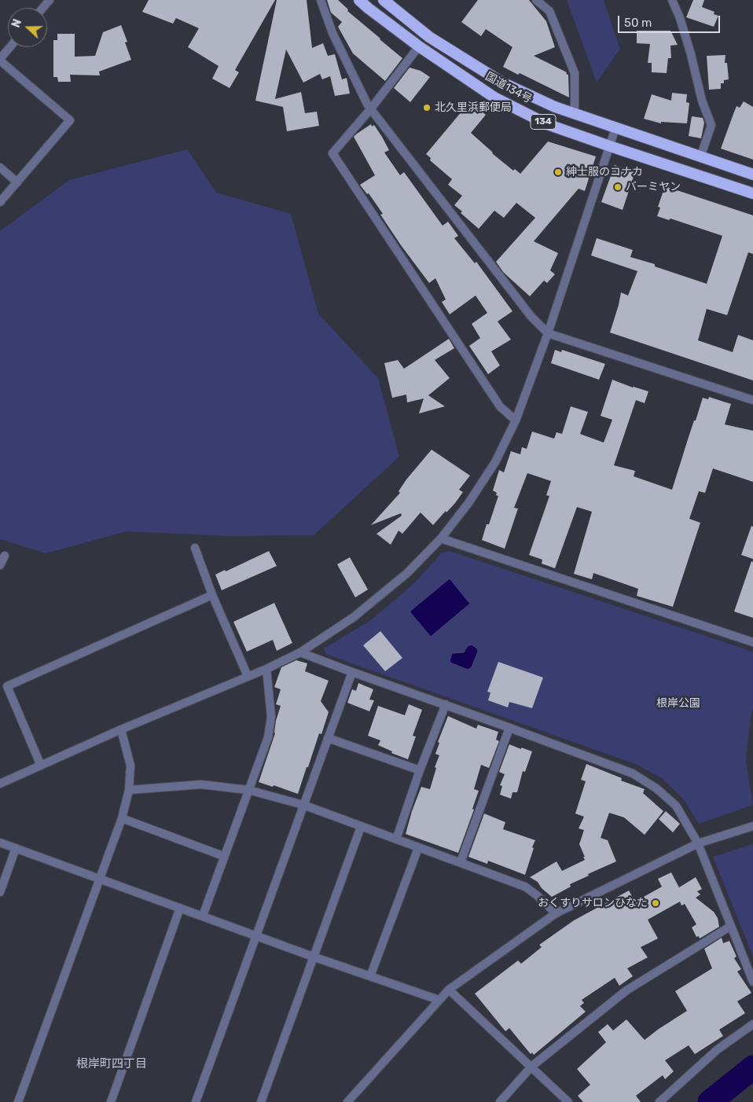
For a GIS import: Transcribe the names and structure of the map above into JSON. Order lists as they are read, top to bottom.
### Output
{
  "streets": {
    "highway": ["国道134号", "134"]
  },
  "districts": ["根岸町四丁目"],
  "parks": ["根岸公園"],
  "places": [
    "北久里浜郵便局",
    "紳士服のコナカ",
    "バーミヤン",
    "おくすりサロンひなた"
  ],
  "scale_bar": "50 m",
  "north": "left"
}
